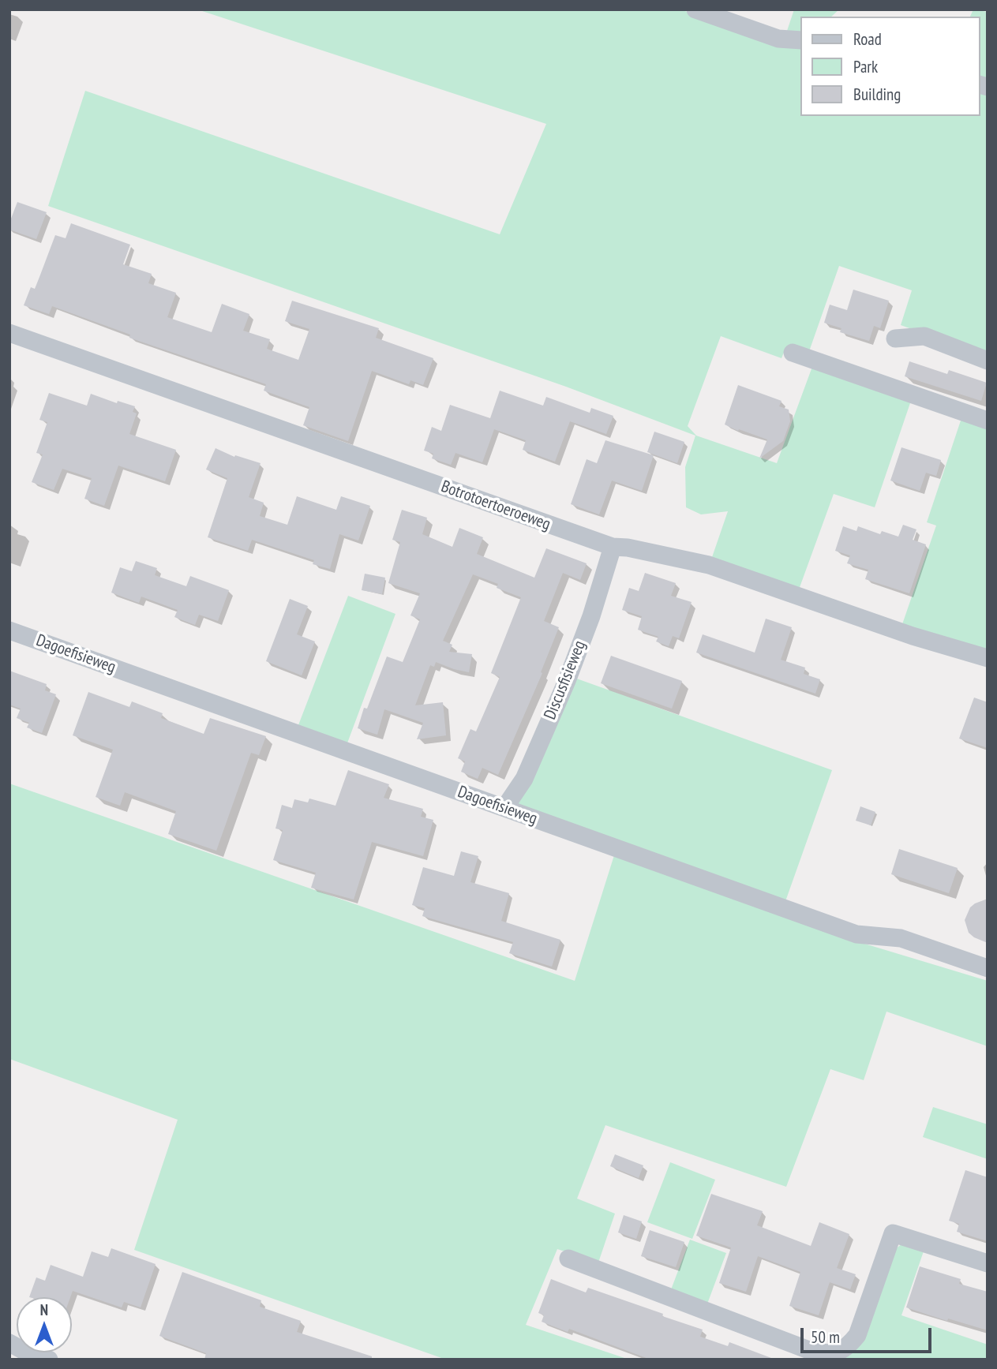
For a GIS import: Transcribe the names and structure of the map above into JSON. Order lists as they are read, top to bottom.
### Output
{
  "streets": {
    "street": ["Botrotoertoeroeweg", "Dagoefisieweg", "Discusfisieweg"]
  },
  "crossings": [
    ["Botrotoertoeroeweg", "Discusfisieweg"],
    ["Dagoefisieweg", "Discusfisieweg"]
  ],
  "legend": ["Road", "Park", "Building"],
  "scale_bar": "50 m",
  "north": "top"
}
